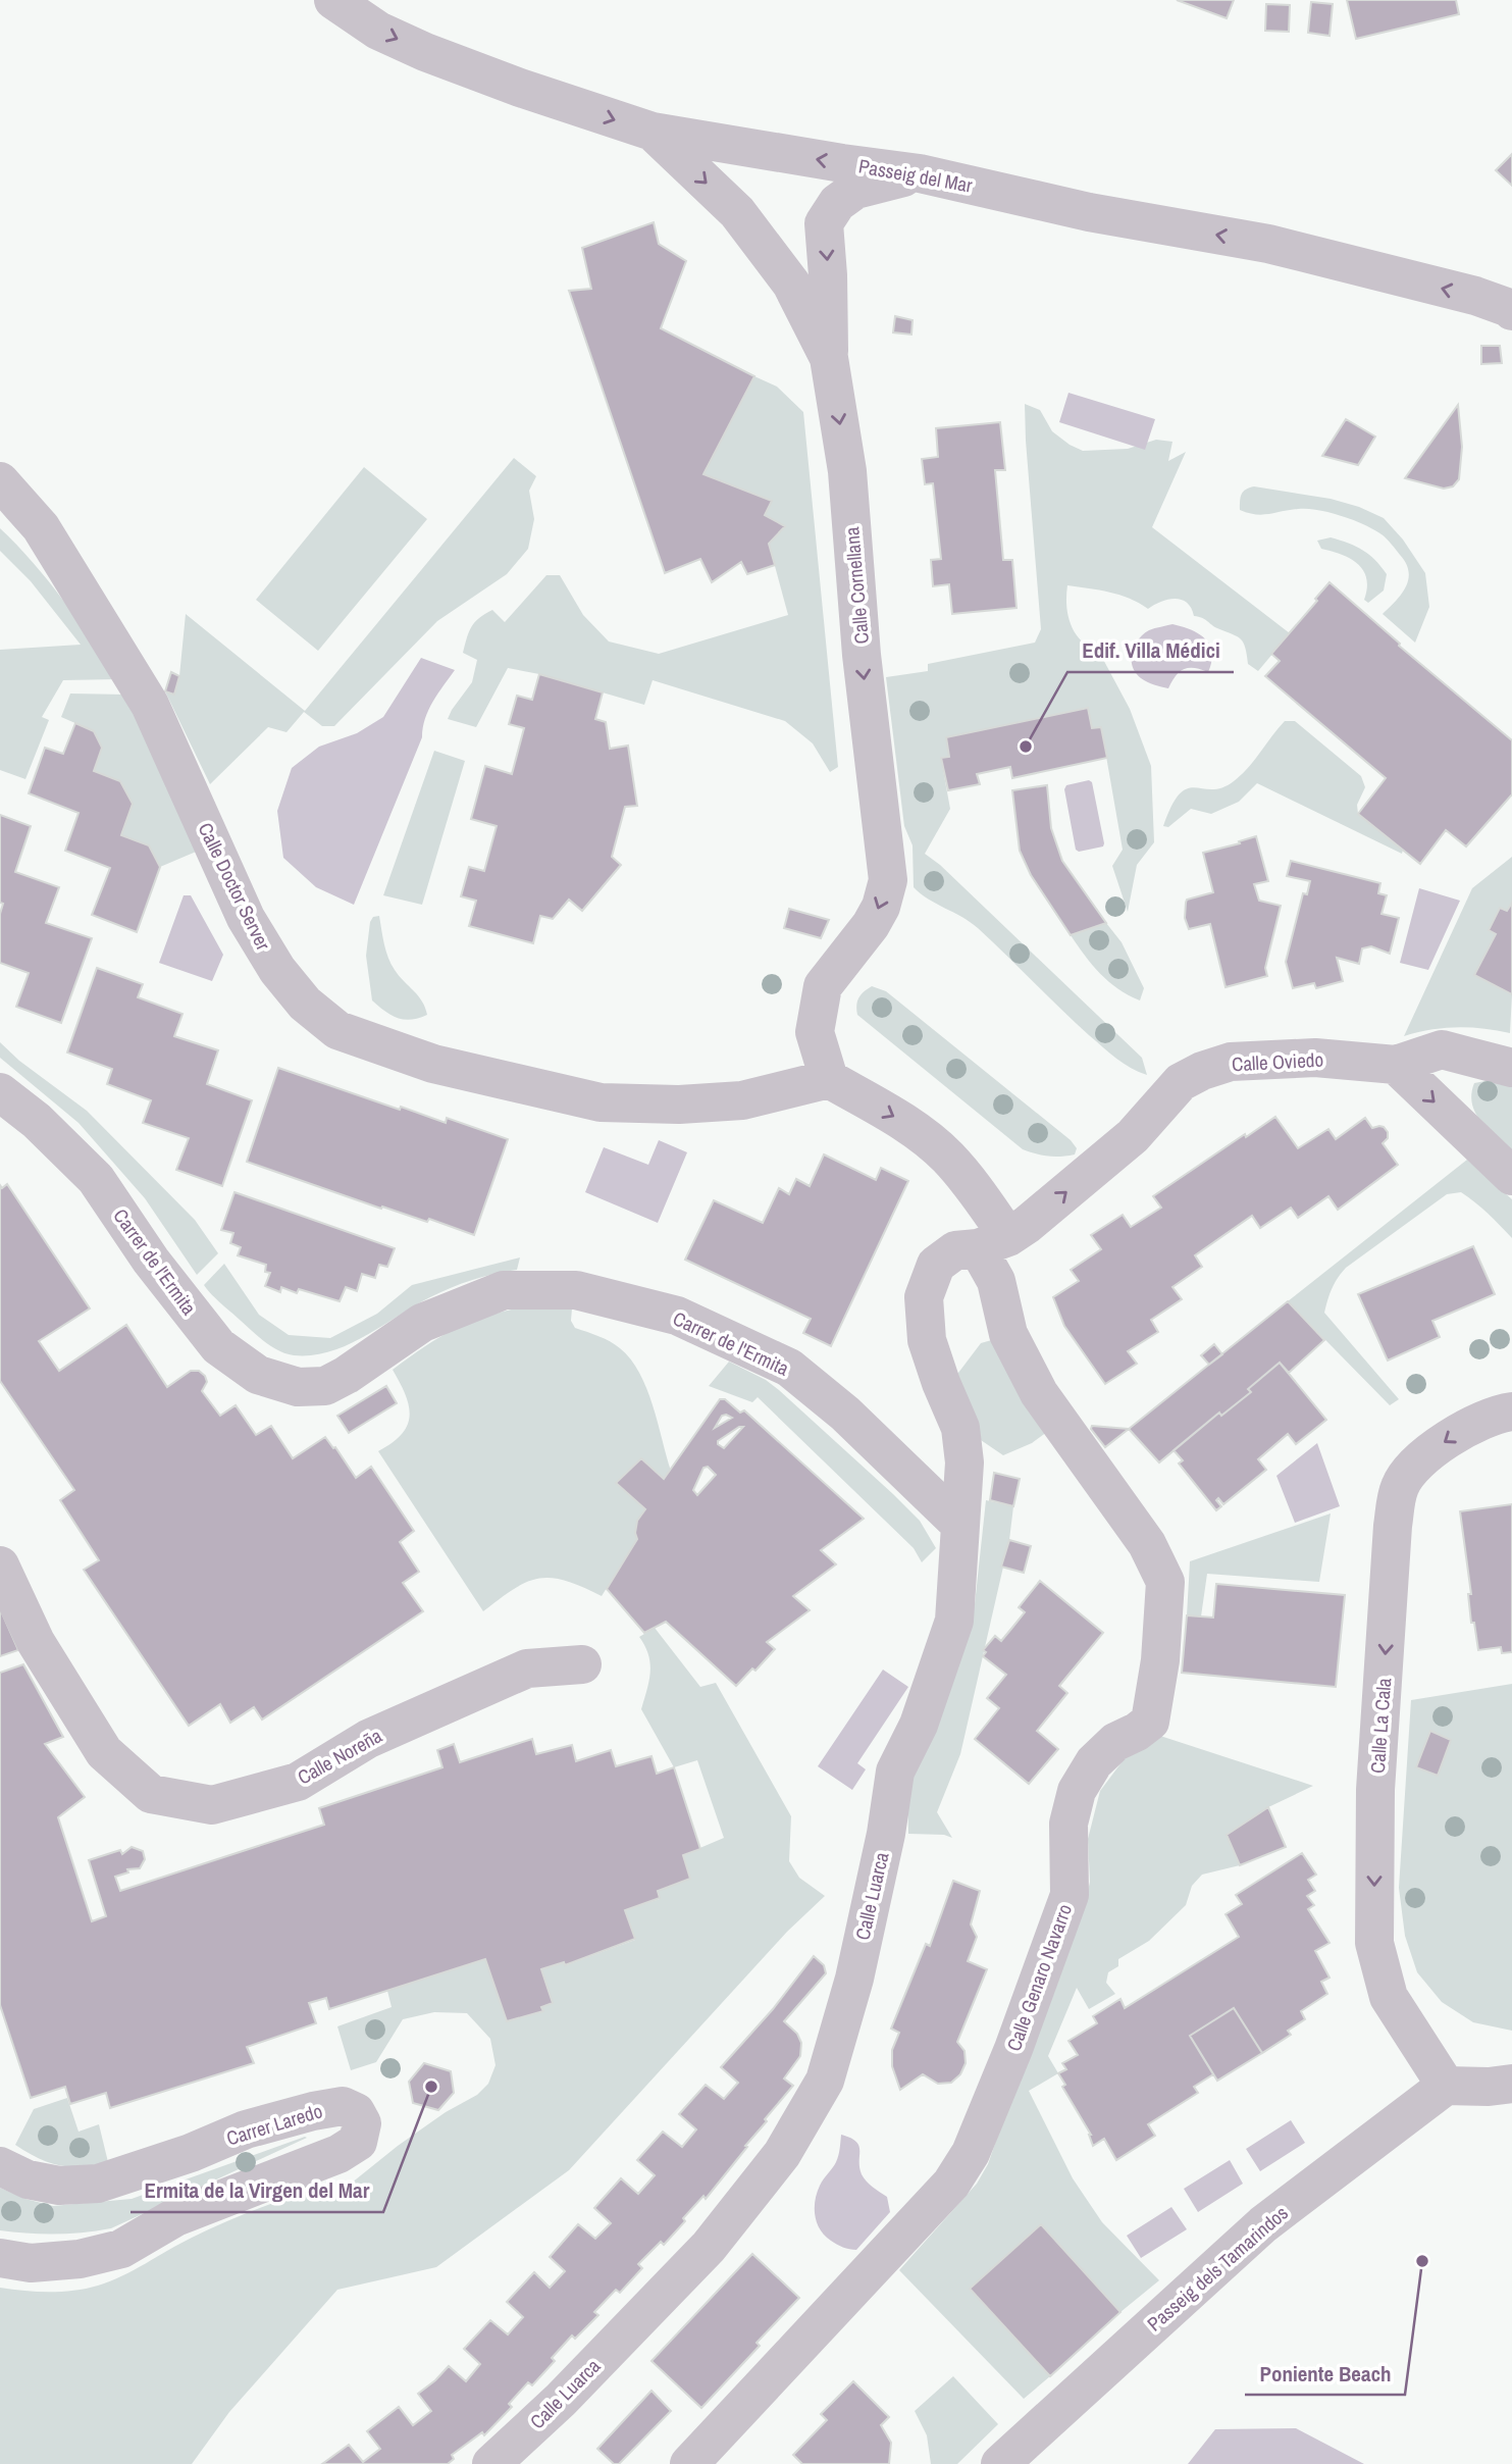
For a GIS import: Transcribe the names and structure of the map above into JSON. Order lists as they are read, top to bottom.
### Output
{
  "streets": {
    "street": [
      "Passeig del Mar",
      "Calle Cornellana",
      "Calle Doctor Server",
      "Calle Oviedo",
      "Carrer de l'Ermita",
      "Calle La Cala",
      "Calle Noreña",
      "Calle Luarca",
      "Calle Genaro Navarro",
      "Carrer Laredo",
      "Passeig dels Tamarindos"
    ]
  },
  "crossings": [
    ["Passeig del Mar", "Calle Cornellana"],
    ["Calle Cornellana", "Calle Doctor Server"],
    ["Calle Oviedo", "Calle Luarca"],
    ["Calle Oviedo", "Calle Genaro Navarro"],
    ["Carrer de l'Ermita", "Calle Luarca"],
    ["Calle La Cala", "Passeig dels Tamarindos"],
    ["Calle Luarca", "Calle Genaro Navarro"]
  ],
  "one_way": ["Calle Cornellana", "Calle Oviedo", "Calle La Cala"],
  "places": ["Edif. Villa Médici", "Ermita de la Virgen del Mar", "Poniente Beach"]
}
